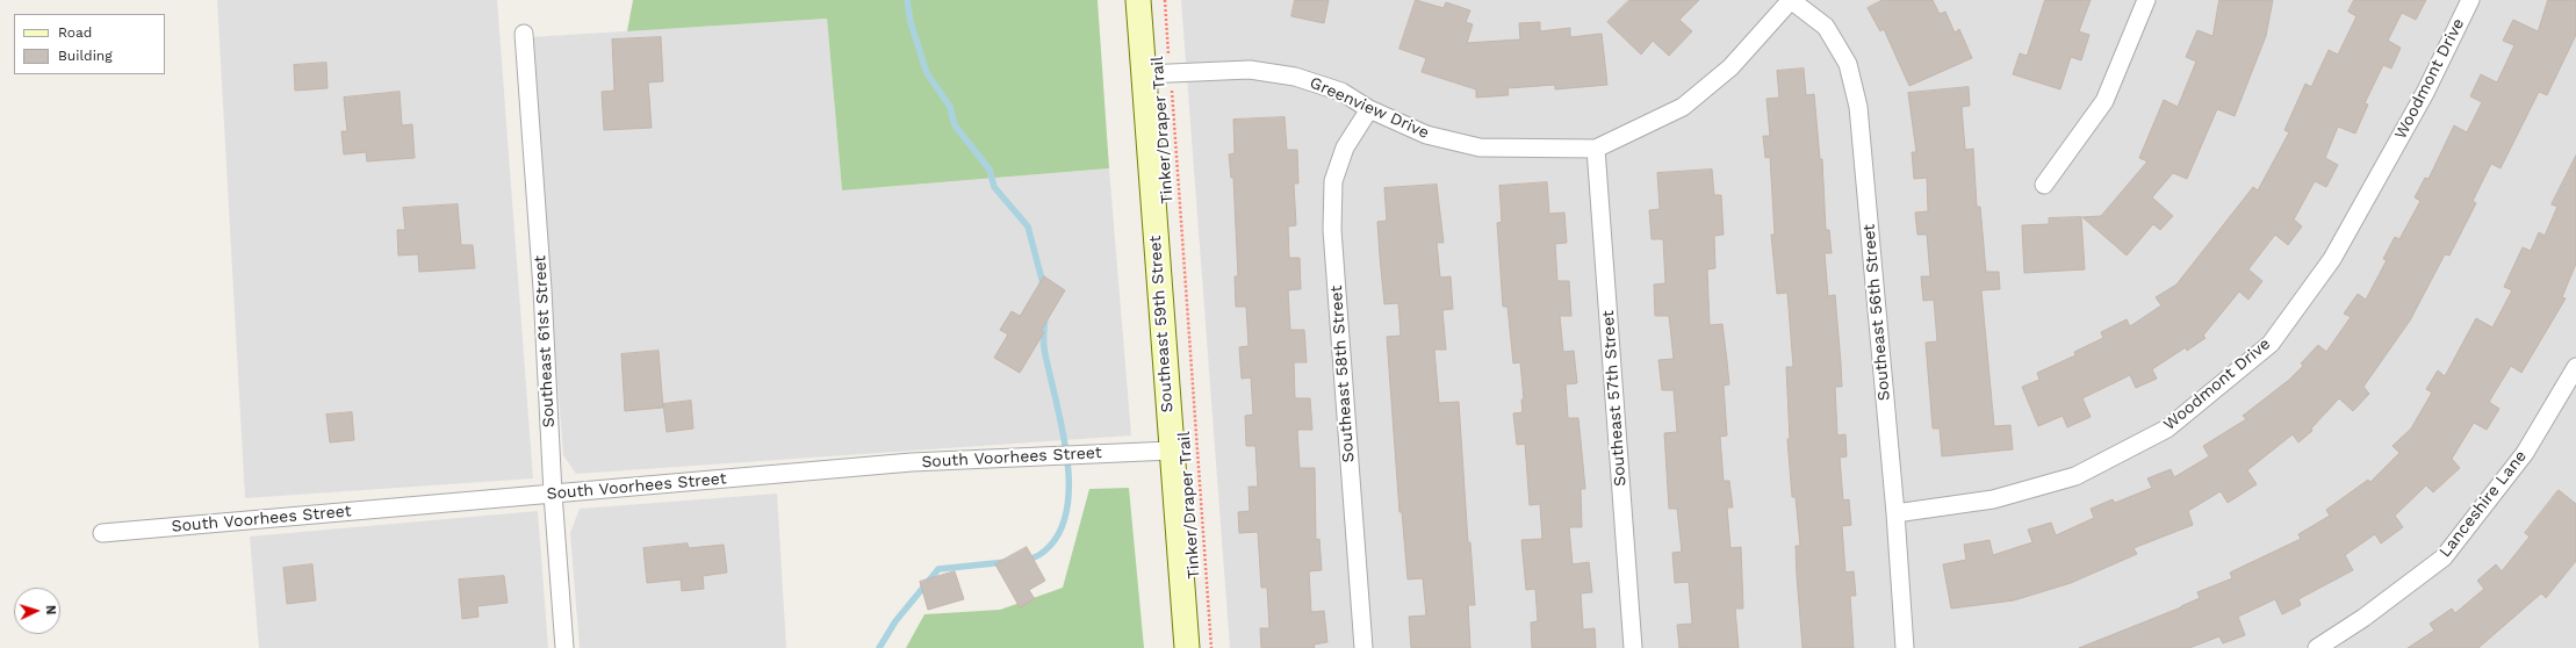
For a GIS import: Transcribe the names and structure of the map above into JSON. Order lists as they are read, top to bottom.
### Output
{
  "streets": {
    "main road": ["Southeast 59th Street"],
    "street": [
      "Woodmont Drive",
      "Greenview Drive",
      "Southeast 56th Street",
      "Southeast 61st Street",
      "Southeast 58th Street",
      "Southeast 57th Street",
      "South Voorhees Street",
      "Lanceshire Lane"
    ],
    "path": ["Tinker/Draper Trail"]
  },
  "crossings": [
    ["Woodmont Drive", "Southeast 56th Street"],
    ["Greenview Drive", "Tinker/Draper Trail"],
    ["Greenview Drive", "Southeast 56th Street"],
    ["Greenview Drive", "Southeast 59th Street"],
    ["Greenview Drive", "Southeast 58th Street"],
    ["Greenview Drive", "Southeast 57th Street"],
    ["Southeast 59th Street", "South Voorhees Street"],
    ["Southeast 61st Street", "South Voorhees Street"]
  ],
  "legend": ["Road", "Building"],
  "north": "right"
}
